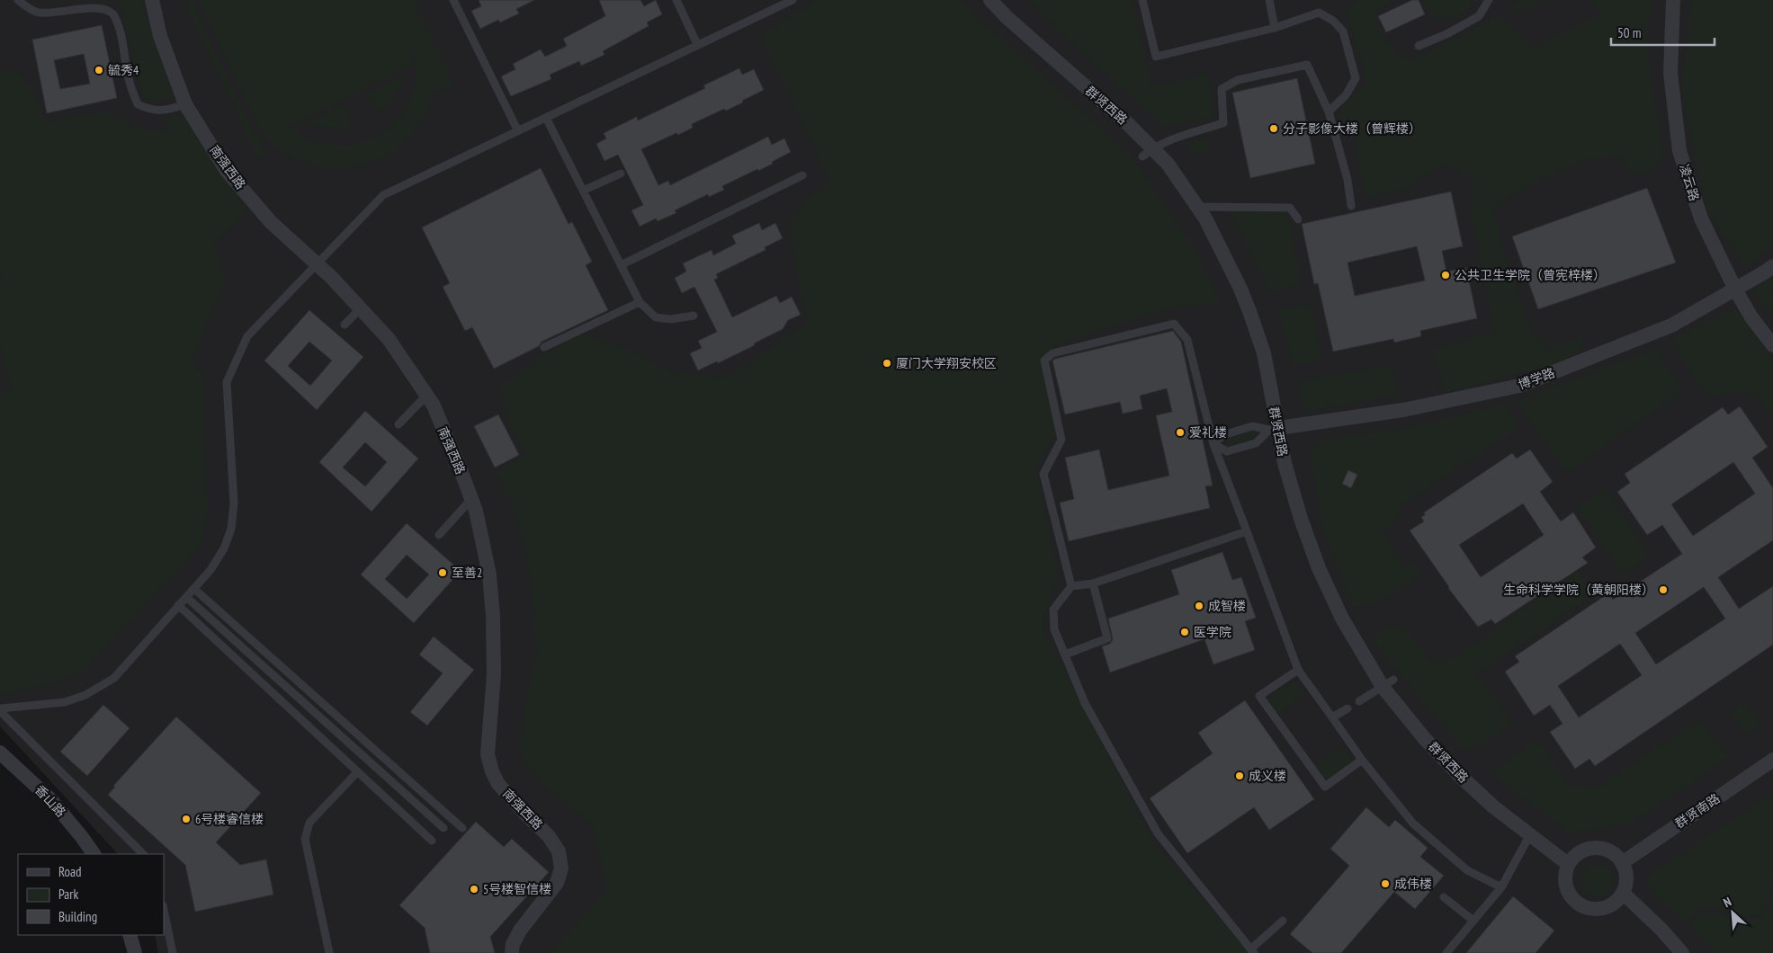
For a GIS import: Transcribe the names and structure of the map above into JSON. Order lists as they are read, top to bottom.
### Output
{
  "streets": {
    "street": [
      "群贤西路",
      "南强西路",
      "凌云路",
      "博学路",
      "香山路",
      "群贤南路"
    ]
  },
  "crossings": [
    ["群贤西路", "博学路"],
    ["群贤西路", "群贤南路"],
    ["凌云路", "博学路"]
  ],
  "places": [
    "毓秀4",
    "分子影像大楼（曾辉楼）",
    "公共卫生学院（曾宪梓楼）",
    "厦门大学翔安校区",
    "爱礼楼",
    "至善2",
    "生命科学学院（黄朝阳楼）",
    "成智楼",
    "医学院",
    "成义楼",
    "6号楼睿信楼",
    "成伟楼",
    "5号楼智信楼"
  ],
  "legend": ["Road", "Park", "Building"],
  "scale_bar": "50 m",
  "north": "top left"
}
